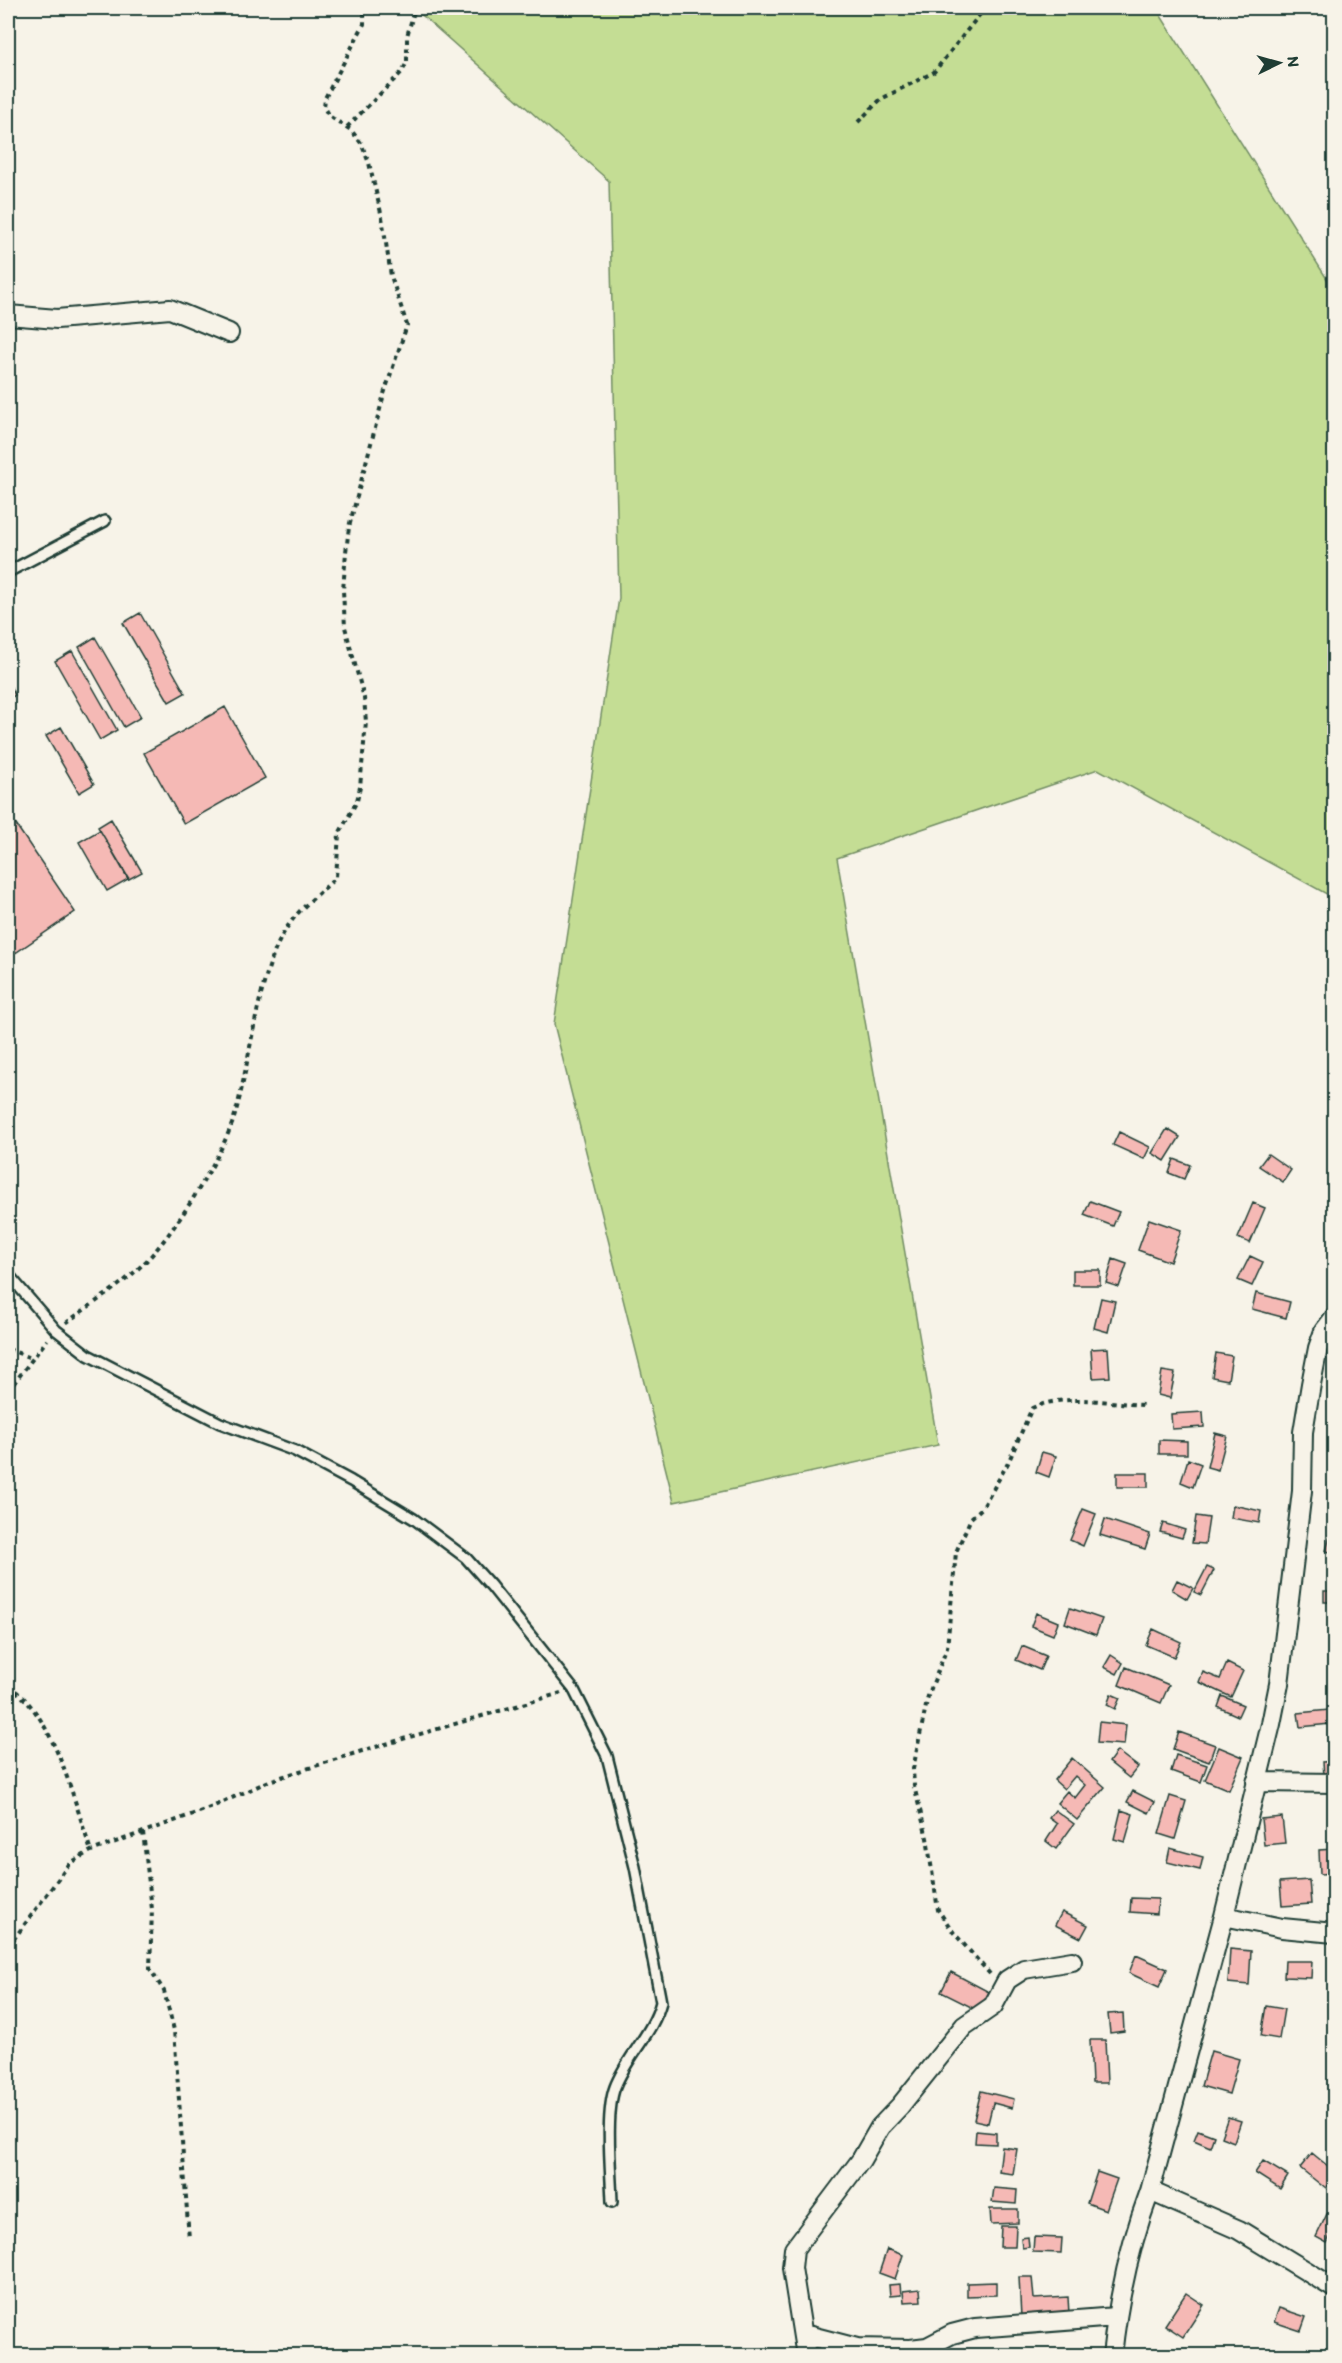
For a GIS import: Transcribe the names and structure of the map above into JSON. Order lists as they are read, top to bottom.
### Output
{
  "north": "right"
}
